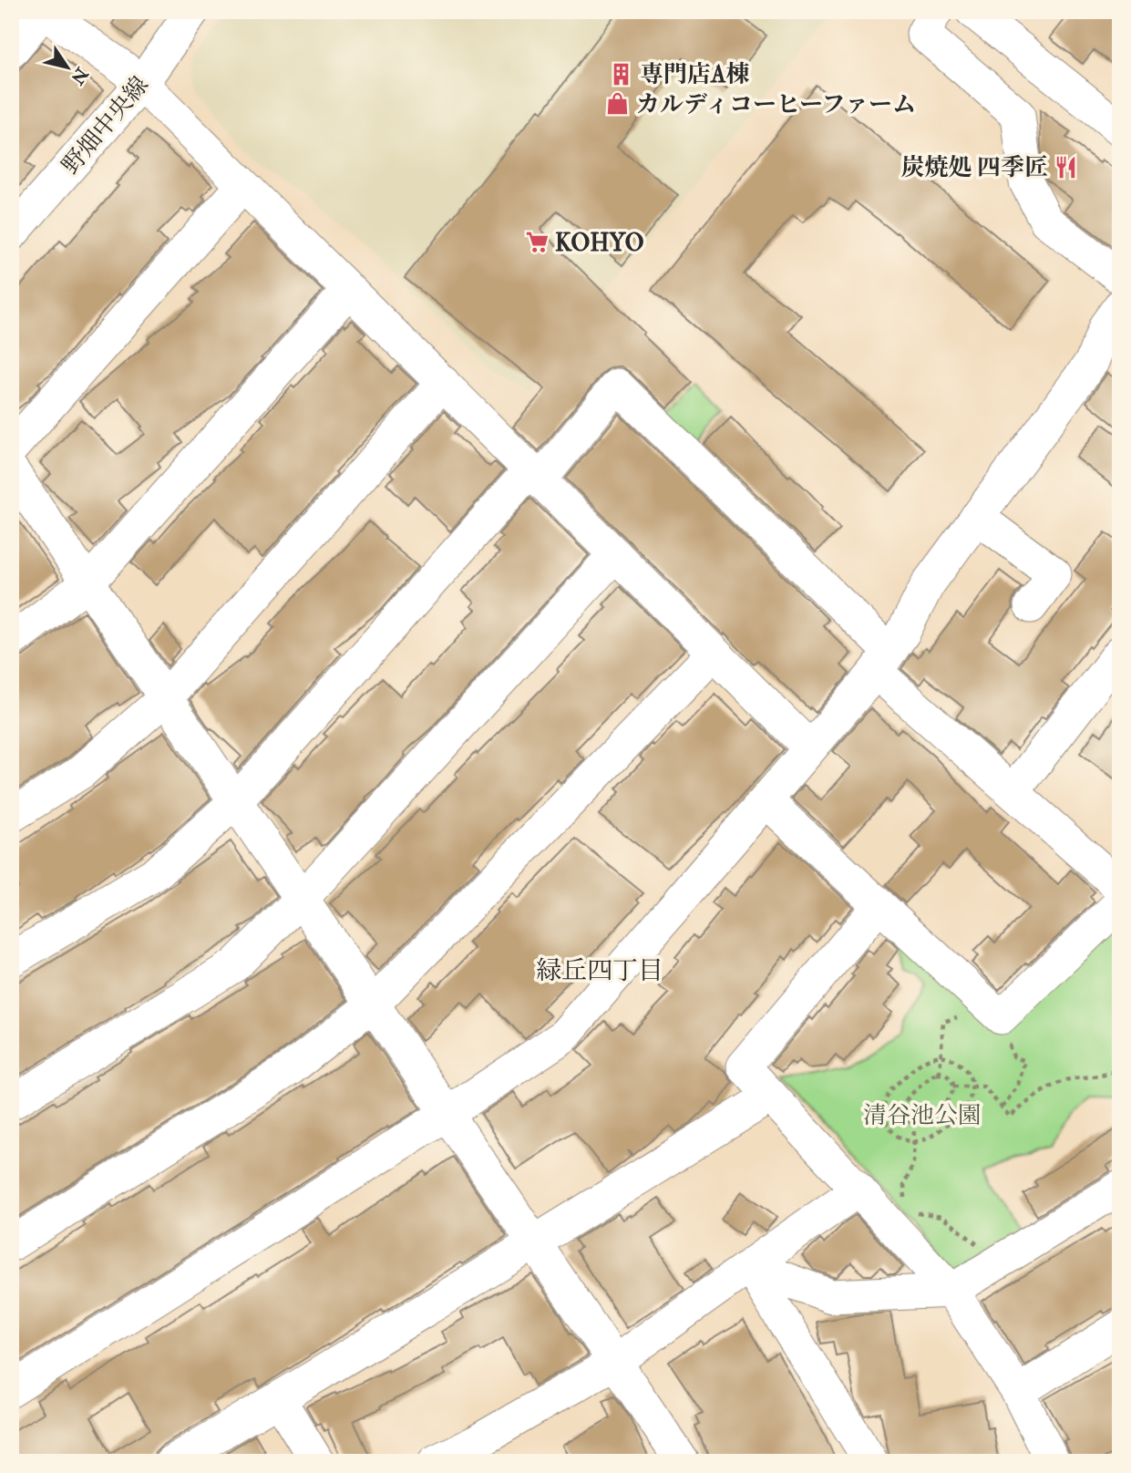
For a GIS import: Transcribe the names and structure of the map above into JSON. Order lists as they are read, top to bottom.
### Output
{
  "streets": {
    "street": ["野畑中央線"]
  },
  "districts": ["緑丘四丁目"],
  "parks": ["清谷池公園"],
  "places": {
    "building": ["専門店A棟"],
    "shop": ["カルディコーヒーファーム"],
    "restaurant": ["炭焼処 四季匠"],
    "supermarket": ["KOHYO"]
  },
  "north": "bottom right"
}
